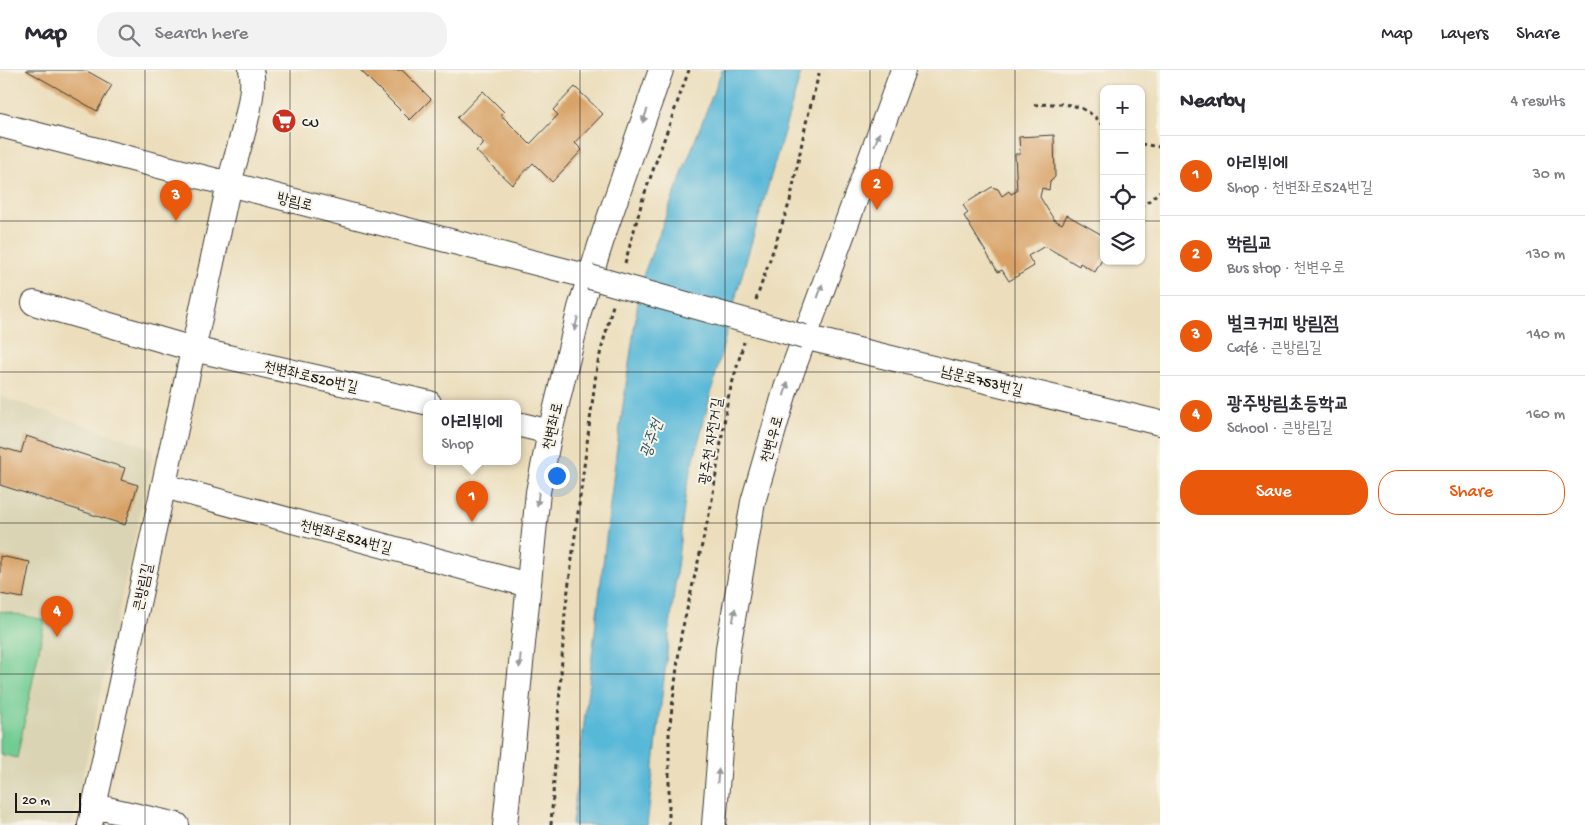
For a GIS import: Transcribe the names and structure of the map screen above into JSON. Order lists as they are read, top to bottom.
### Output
{
  "streets": {
    "street": [
      "방림로",
      "천변좌로520번길",
      "남문로753번길",
      "천변좌로",
      "천변우로",
      "천변좌로524번길",
      "큰방림길"
    ],
    "path": ["광주천 자전거길"]
  },
  "crossings": [
    ["방림로", "남문로753번길"],
    ["방림로", "천변좌로"],
    ["방림로", "천변우로"],
    ["방림로", "큰방림길"],
    ["천변좌로520번길", "큰방림길"],
    ["남문로753번길", "천변우로"],
    ["천변좌로", "천변좌로524번길"],
    ["천변좌로524번길", "큰방림길"]
  ],
  "one_way": ["천변좌로", "천변우로"],
  "water": ["광주천"],
  "places": {
    "supermarket": ["CU"]
  },
  "scale_bar": "20 m",
  "page": {
    "header": "Map",
    "search": "Search here",
    "nav": ["Map", "Layers", "Share"],
    "heading": ["Nearby", "4 results"],
    "map_buttons": ["+", "−"],
    "list": [
      {
        "mark": "1",
        "name": "아리뷔에",
        "note": "Shop · 천변좌로524번길",
        "value": "30 m"
      },
      {
        "mark": "2",
        "name": "학림교",
        "note": "Bus stop · 천변우로",
        "value": "130 m"
      },
      {
        "mark": "3",
        "name": "벌크커피 방림점",
        "note": "Café · 큰방림길",
        "value": "140 m"
      },
      {
        "mark": "4",
        "name": "광주방림초등학교",
        "note": "School · 큰방림길",
        "value": "160 m"
      }
    ],
    "pins": [
      "2",
      "3",
      "1",
      "4"
    ],
    "popup": ["아리뷔에", "Shop"],
    "buttons": ["Save", "Share"],
    "scale": "20 m"
  }
}
